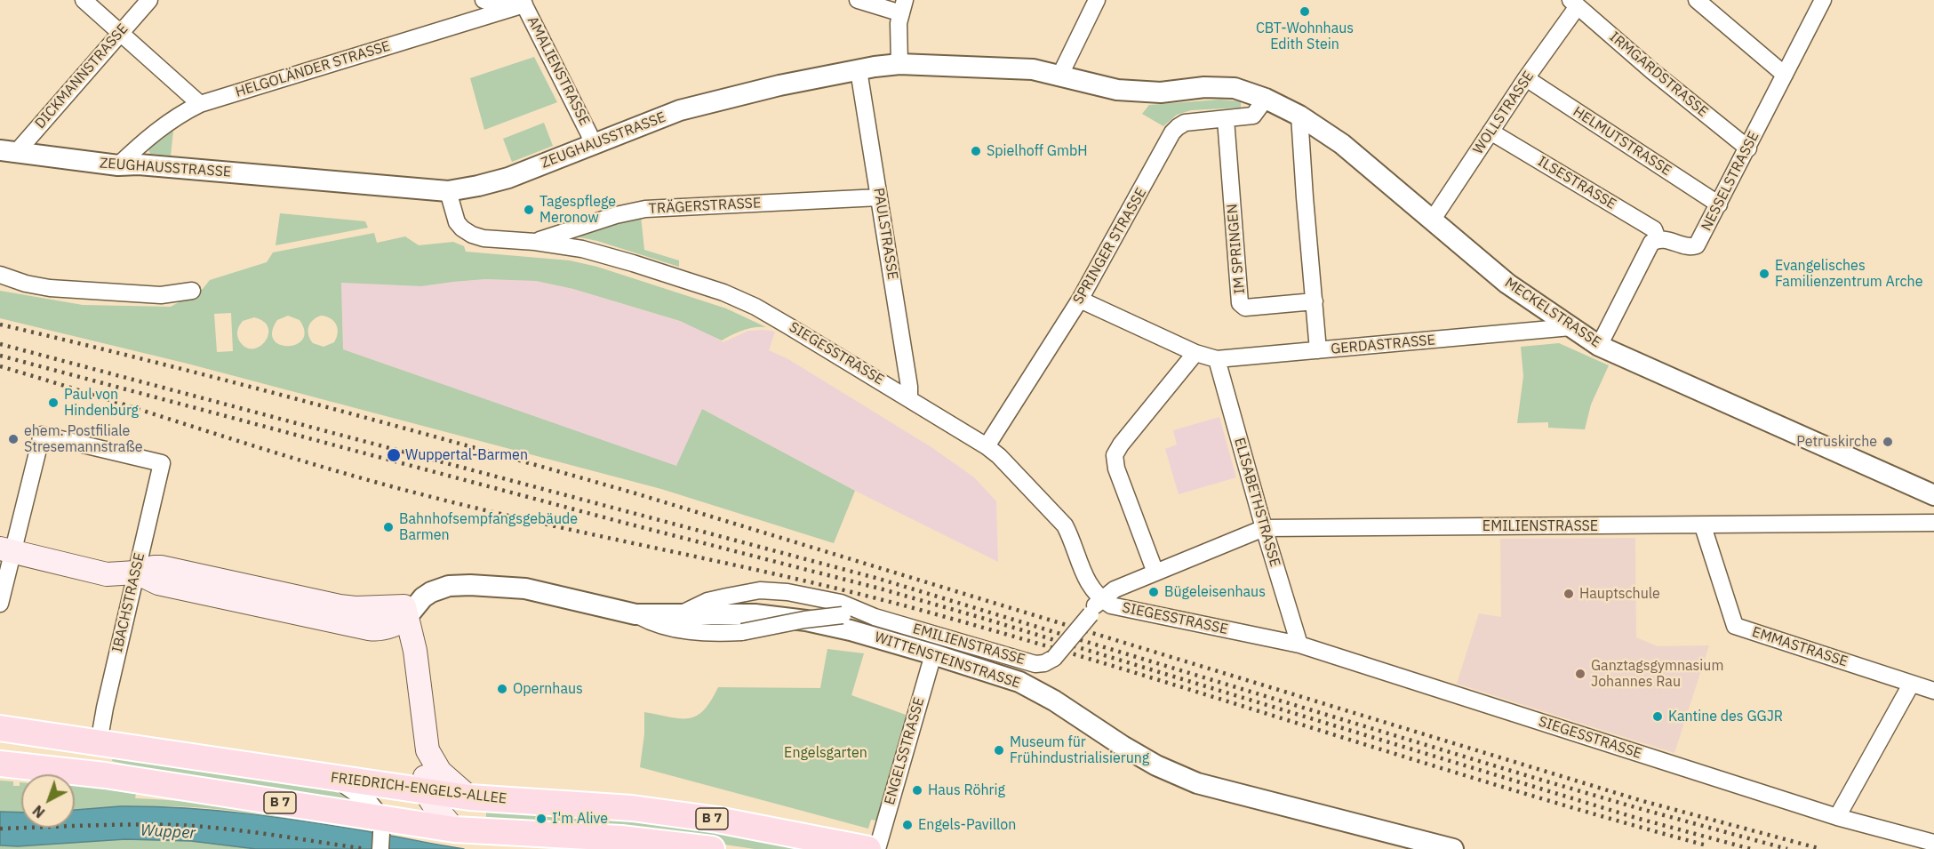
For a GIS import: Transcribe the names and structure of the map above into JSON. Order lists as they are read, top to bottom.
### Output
{
  "streets": {
    "main road": ["FRIEDRICH-ENGELS-ALLEE", "B 7"],
    "street": [
      "HELGOLÄNDER STRASSE",
      "AMALIENSTRASSE",
      "IRMGARDSTRASSE",
      "DICKMANNSTRASSE",
      "WOLLSTRASSE",
      "ZEUGHAUSSTRASSE",
      "HELMUTSTRASSE",
      "NESSELSTRASSE",
      "ILSESTRASSE",
      "TRÄGERSTRASSE",
      "PAULSTRASSE",
      "SPRINGER STRASSE",
      "IM SPRINGEN",
      "MECKELSTRASSE",
      "GERDASTRASSE",
      "SIEGESSTRASSE",
      "ELISABETHSTRASSE",
      "EMILIENSTRASSE",
      "IBACHSTRASSE",
      "EMMASTRASSE",
      "WITTENSTEINSTRASSE",
      "ENGELSSTRASSE"
    ]
  },
  "crossings": [
    ["HELGOLÄNDER STRASSE", "AMALIENSTRASSE"],
    ["HELGOLÄNDER STRASSE", "ZEUGHAUSSTRASSE"],
    ["AMALIENSTRASSE", "ZEUGHAUSSTRASSE"],
    ["IRMGARDSTRASSE", "WOLLSTRASSE"],
    ["IRMGARDSTRASSE", "NESSELSTRASSE"],
    ["DICKMANNSTRASSE", "ZEUGHAUSSTRASSE"],
    ["WOLLSTRASSE", "HELMUTSTRASSE"],
    ["WOLLSTRASSE", "ILSESTRASSE"],
    ["WOLLSTRASSE", "MECKELSTRASSE"],
    ["ZEUGHAUSSTRASSE", "PAULSTRASSE"],
    ["ZEUGHAUSSTRASSE", "MECKELSTRASSE"],
    ["ZEUGHAUSSTRASSE", "SIEGESSTRASSE"],
    ["HELMUTSTRASSE", "NESSELSTRASSE"],
    ["NESSELSTRASSE", "ILSESTRASSE"],
    ["TRÄGERSTRASSE", "PAULSTRASSE"],
    ["TRÄGERSTRASSE", "SIEGESSTRASSE"],
    ["PAULSTRASSE", "SIEGESSTRASSE"],
    ["SPRINGER STRASSE", "IM SPRINGEN"],
    ["SPRINGER STRASSE", "MECKELSTRASSE"],
    ["SPRINGER STRASSE", "GERDASTRASSE"],
    ["SPRINGER STRASSE", "SIEGESSTRASSE"],
    ["MECKELSTRASSE", "GERDASTRASSE"],
    ["GERDASTRASSE", "ELISABETHSTRASSE"],
    ["SIEGESSTRASSE", "ELISABETHSTRASSE"],
    ["SIEGESSTRASSE", "EMILIENSTRASSE"],
    ["ELISABETHSTRASSE", "EMILIENSTRASSE"],
    ["EMILIENSTRASSE", "EMMASTRASSE"],
    ["EMILIENSTRASSE", "WITTENSTEINSTRASSE"],
    ["IBACHSTRASSE", "FRIEDRICH-ENGELS-ALLEE"],
    ["WITTENSTEINSTRASSE", "ENGELSSTRASSE"]
  ],
  "water": ["Wupper"],
  "parks": ["Engelsgarten"],
  "places": [
    "CBT-Wohnhaus Edith Stein",
    "Spielhoff GmbH",
    "Tagespflege Meronow",
    "Evangelisches Familienzentrum Arche",
    "Paul von Hindenburg",
    "ehem. Postfiliale Stresemannstraße",
    "Petruskirche",
    "Wuppertal-Barmen",
    "Bahnhofsempfangsgebäude Barmen",
    "Bügeleisenhaus",
    "Hauptschule",
    "Ganztagsgymnasium Johannes Rau",
    "Opernhaus",
    "Kantine des GGJR",
    "Museum für Frühindustrialisierung",
    "Haus Röhrig",
    "I'm Alive",
    "Engels-Pavillon"
  ],
  "north": "bottom left"
}
